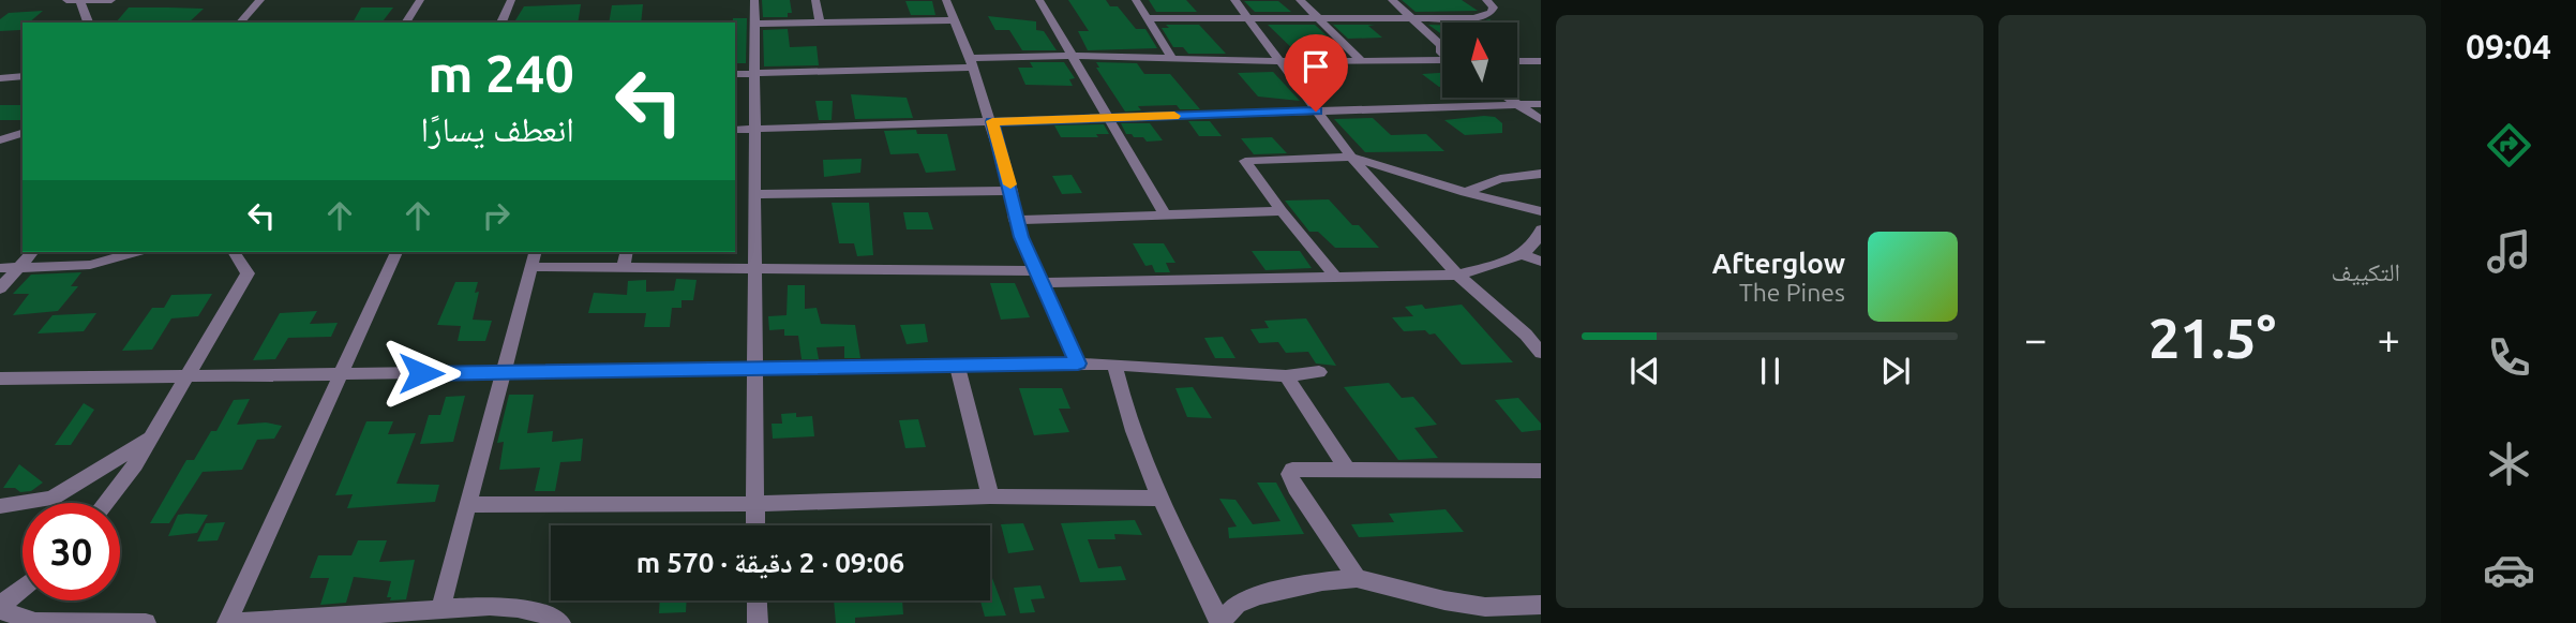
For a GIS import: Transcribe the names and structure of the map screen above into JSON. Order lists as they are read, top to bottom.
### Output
{
  "north": "top",
  "page": {
    "tabs": "09:04",
    "tile": "التكييف",
    "turn": ["240 m", "انعطف يسارًا"],
    "song": ["Afterglow", "The Pines"],
    "heat": ["−", "21.5°", "+"],
    "limit": "30",
    "trip": "09:06 · 2 دقيقة · 570 m"
  }
}
